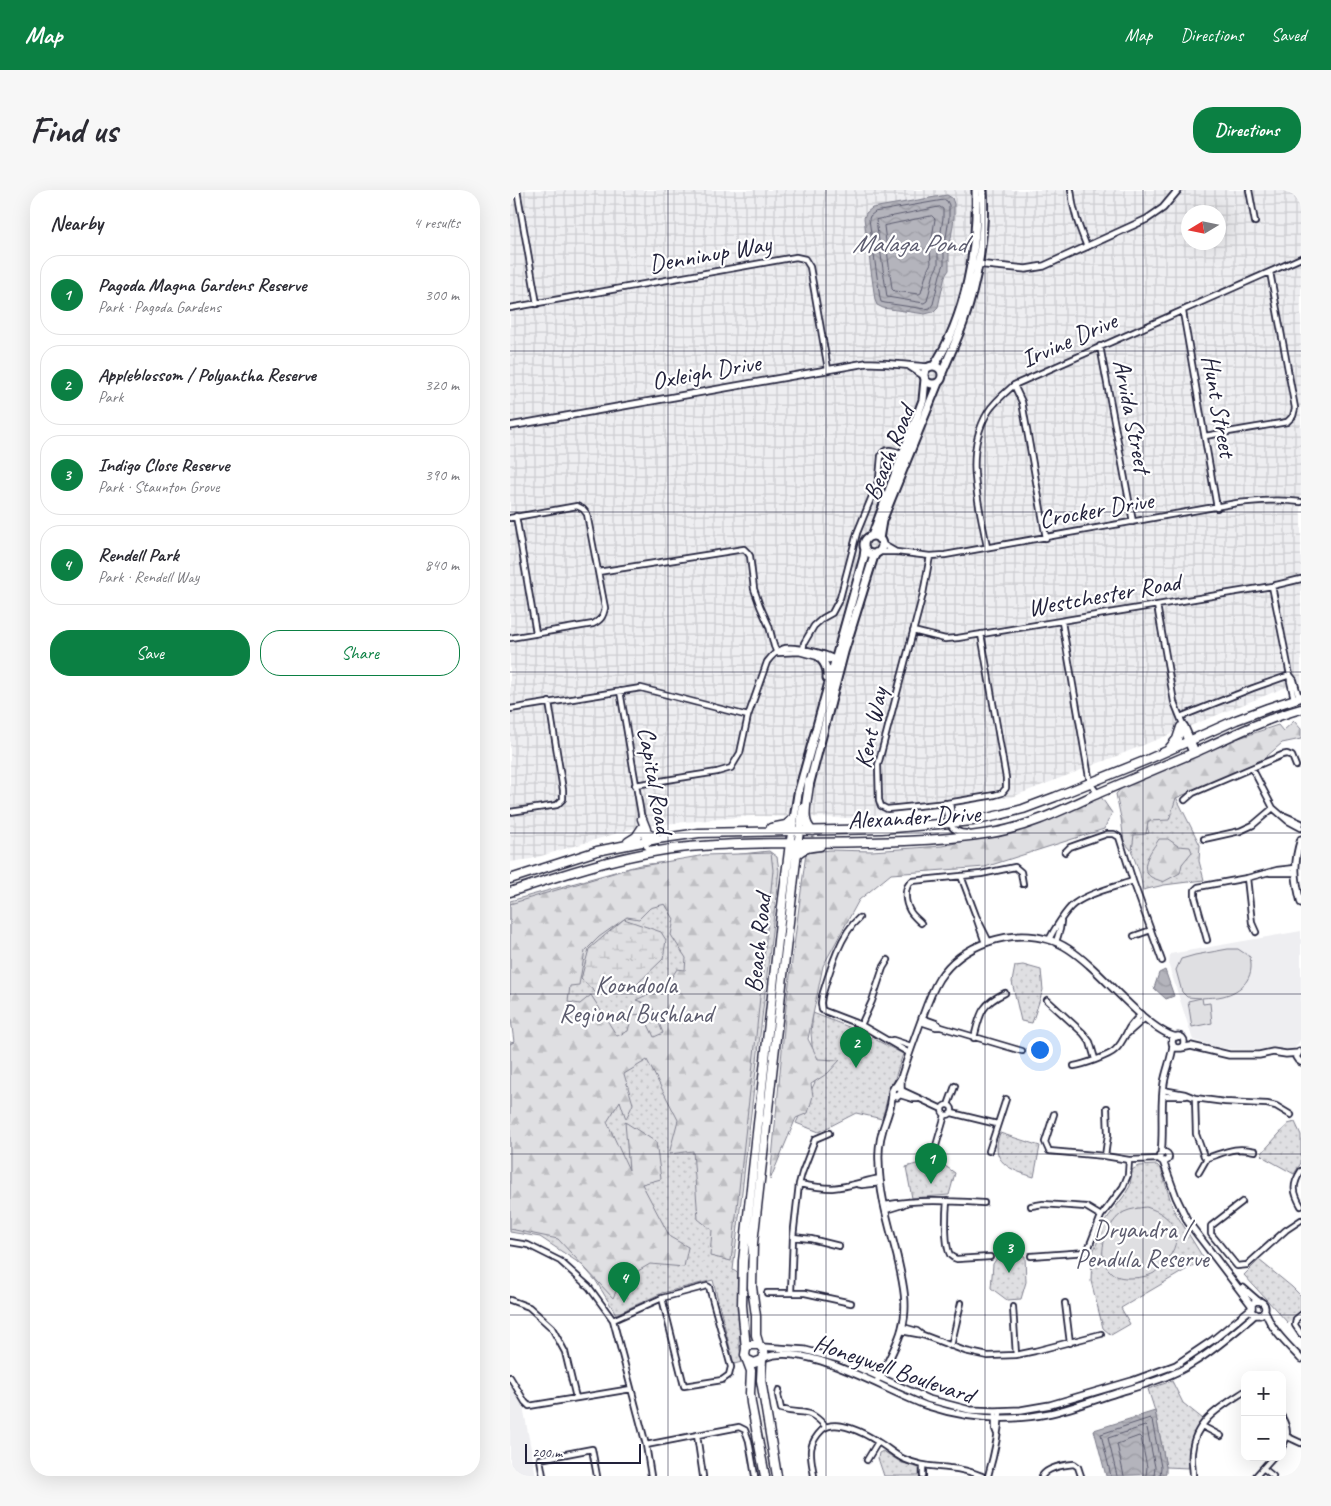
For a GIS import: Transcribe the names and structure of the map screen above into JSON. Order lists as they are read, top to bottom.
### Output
{
  "streets": {
    "main road": ["Beach Road", "Alexander Drive"],
    "street": [
      "Denninup Way",
      "Irvine Drive",
      "Oxleigh Drive",
      "Hunt Street",
      "Arvida Street",
      "Crocker Drive",
      "Westchester Road",
      "Kent Way",
      "Capital Road",
      "Honeywell Boulevard"
    ]
  },
  "crossings": [
    ["Denninup Way", "Oxleigh Drive"],
    ["Irvine Drive", "Hunt Street"],
    ["Irvine Drive", "Arvida Street"],
    ["Irvine Drive", "Crocker Drive"],
    ["Oxleigh Drive", "Beach Road"],
    ["Hunt Street", "Crocker Drive"],
    ["Arvida Street", "Crocker Drive"],
    ["Beach Road", "Crocker Drive"],
    ["Beach Road", "Alexander Drive"],
    ["Beach Road", "Honeywell Boulevard"],
    ["Crocker Drive", "Kent Way"],
    ["Westchester Road", "Kent Way"],
    ["Capital Road", "Alexander Drive"]
  ],
  "water": ["Malaga Pond"],
  "parks": ["Koondoola Regional Bushland", "Dryandra / Pendula Reserve"],
  "scale_bar": "200 m",
  "north": "left",
  "page": {
    "header": "Map",
    "nav": ["Map", "Directions", "Saved"],
    "buttons": [
      "Directions",
      ["Save", "Share"]
    ],
    "title": "Find us",
    "heading": ["Nearby", "4 results"],
    "list": [
      {
        "mark": "1",
        "name": "Pagoda Magna Gardens Reserve",
        "note": "Park · Pagoda Gardens",
        "value": "300 m"
      },
      {
        "mark": "2",
        "name": "Appleblossom / Polyantha Reserve",
        "note": "Park",
        "value": "320 m"
      },
      {
        "mark": "3",
        "name": "Indigo Close Reserve",
        "note": "Park · Staunton Grove",
        "value": "390 m"
      },
      {
        "mark": "4",
        "name": "Rendell Park",
        "note": "Park · Rendell Way",
        "value": "840 m"
      }
    ],
    "pins": [
      "2",
      "1",
      "3",
      "4"
    ],
    "map_buttons": ["+", "−"],
    "scale": "200 m"
  }
}
